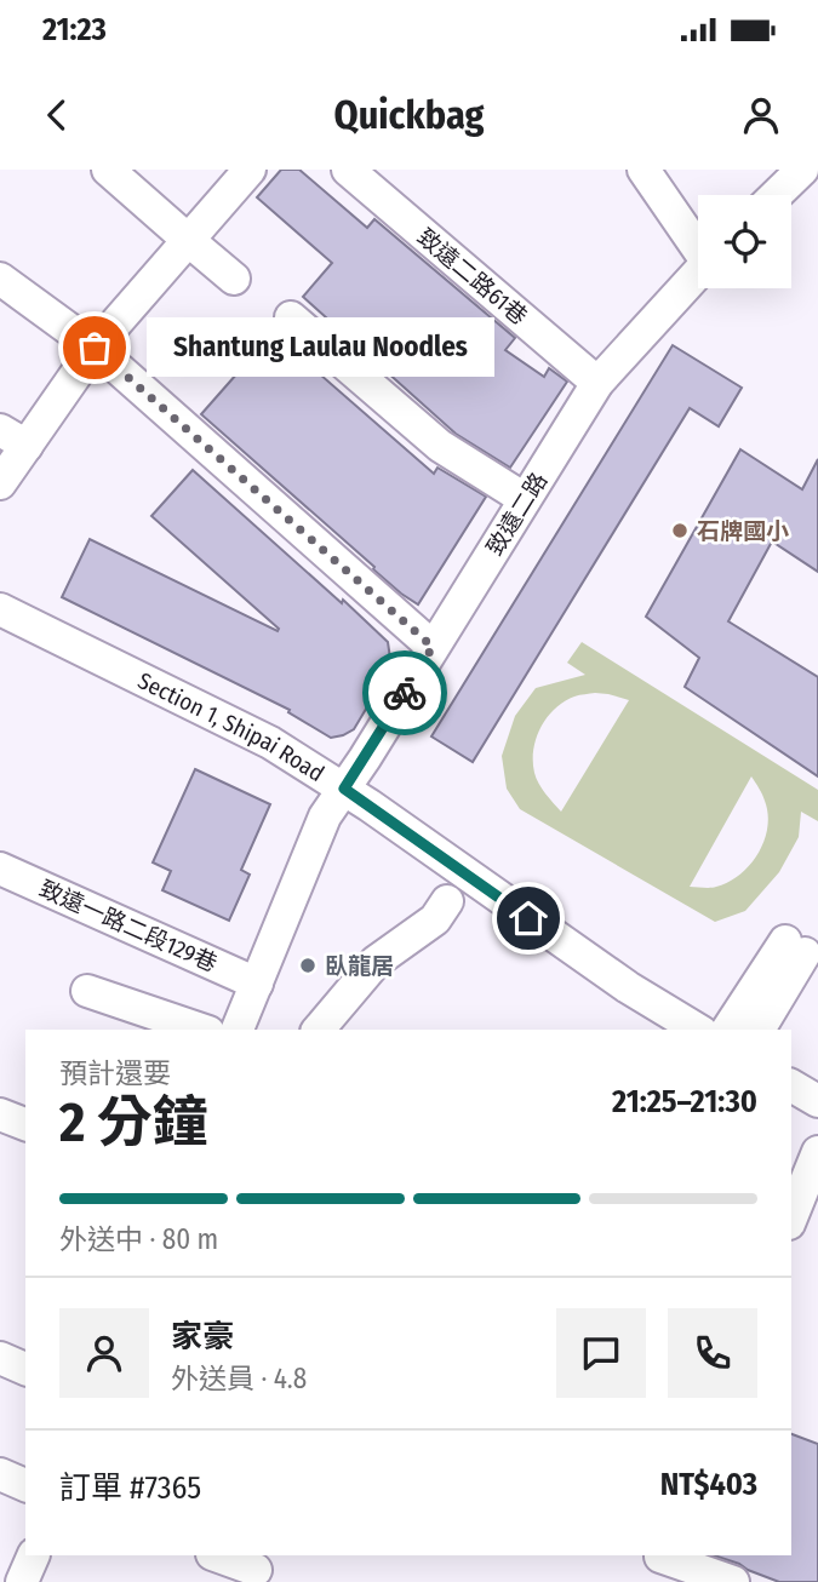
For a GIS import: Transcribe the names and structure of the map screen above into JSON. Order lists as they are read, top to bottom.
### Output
{
  "streets": {
    "street": [
      "致遠二路61巷",
      "致遠二路",
      "Section 1, Shipai Road",
      "致遠一路二段129巷"
    ]
  },
  "crossings": [
    ["致遠二路61巷", "致遠二路"],
    ["致遠二路", "Section 1, Shipai Road"],
    ["致遠二路", "致遠一路二段129巷"]
  ],
  "places": ["Shantung Laulau Noodles", "石牌國小", "臥龍居"],
  "page": {
    "status": "21:23",
    "header": "Quickbag",
    "bubble": "Shantung Laulau Noodles",
    "heading": ["2 分鐘", "預計還要", "21:25–21:30"],
    "panel": [
      "家豪",
      "外送員 · 4.8",
      "訂單 #7365",
      "NT$403"
    ],
    "bar": "外送中 · 80 m"
  }
}
